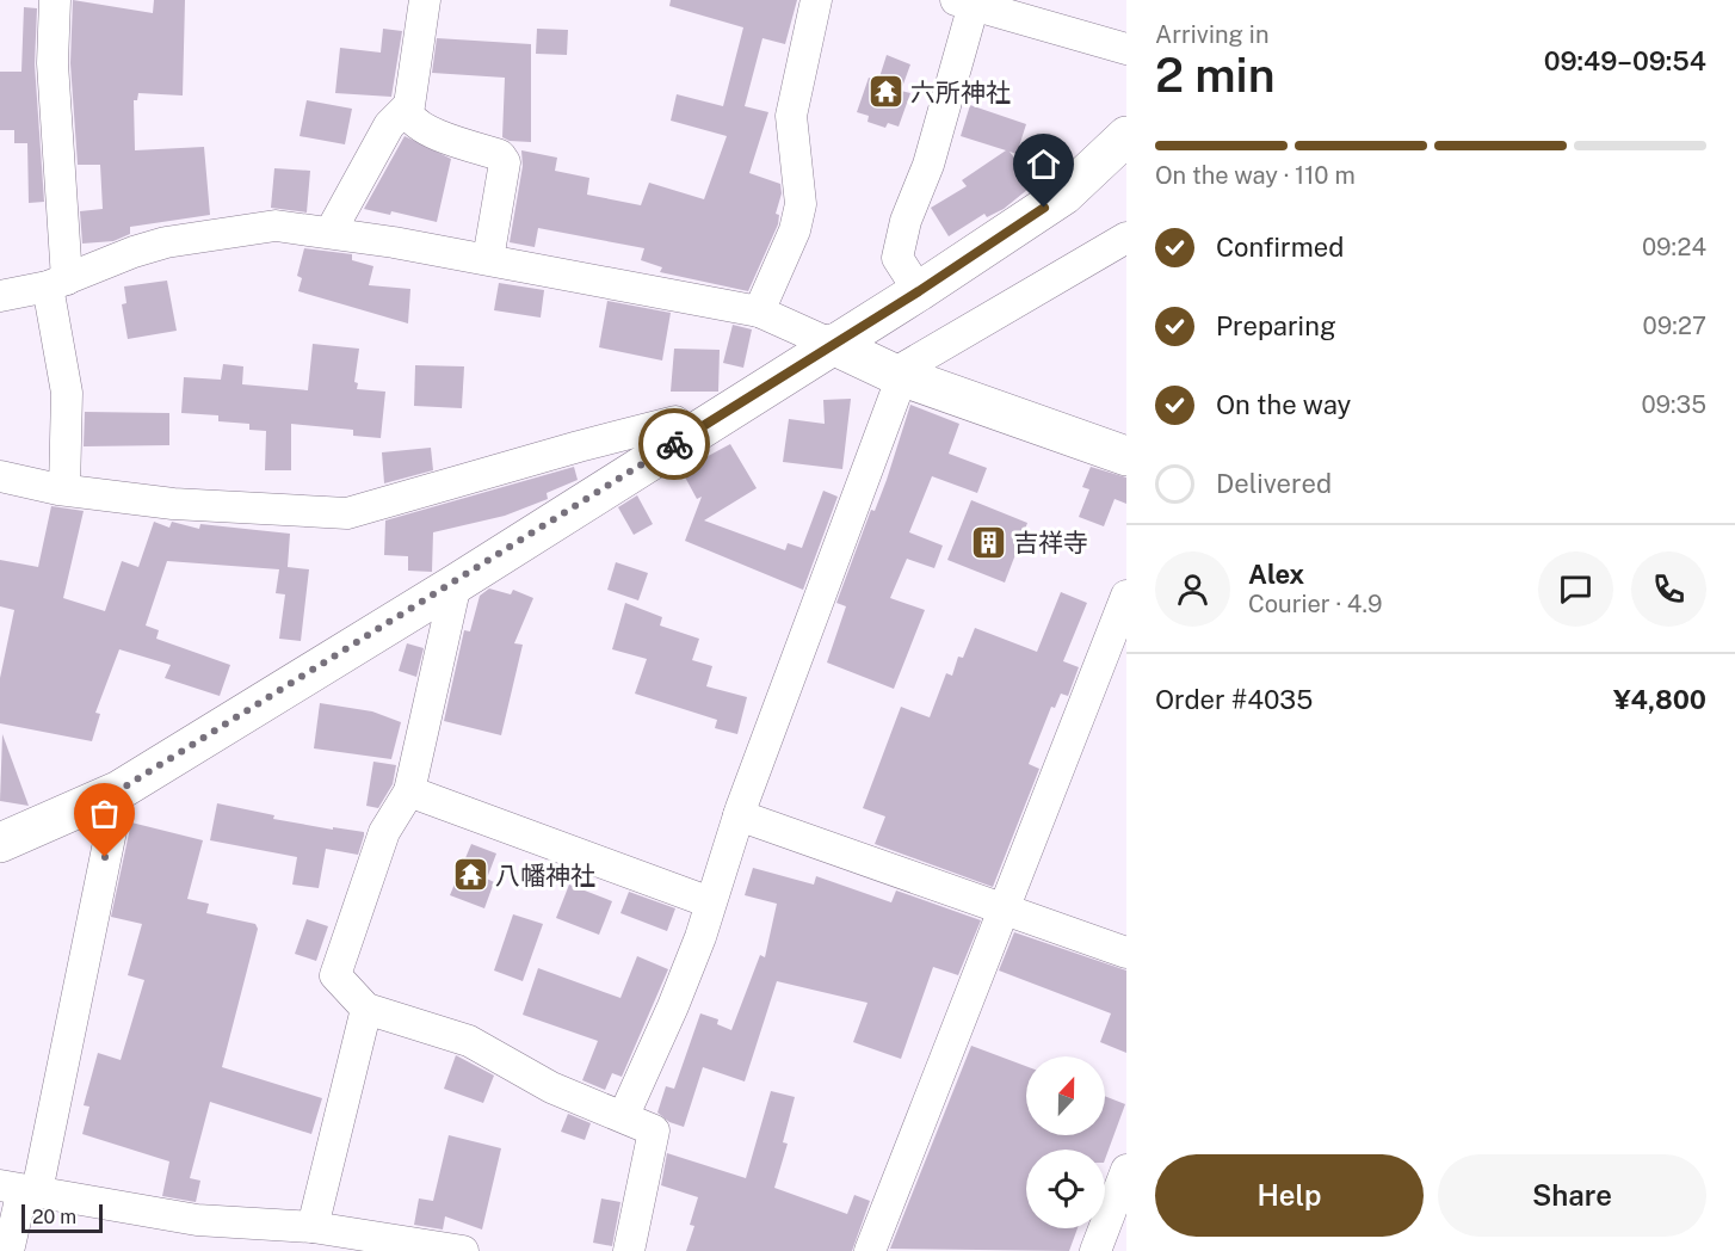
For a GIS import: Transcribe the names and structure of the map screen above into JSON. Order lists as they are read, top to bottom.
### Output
{
  "places": {
    "temple": ["六所神社", "八幡神社"],
    "building": ["吉祥寺"]
  },
  "scale_bar": "20 m",
  "north": "top",
  "page": {
    "heading": ["2 min", "Arriving in", "09:49–09:54"],
    "panel": [
      "Alex",
      "Courier · 4.9",
      "Order #4035",
      "¥4,800"
    ],
    "bar": "On the way · 110 m",
    "list": [
      ["Confirmed", "09:24"],
      ["Preparing", "09:27"],
      ["On the way", "09:35"],
      "Delivered"
    ],
    "buttons": ["Help", "Share"],
    "scale": "20 m"
  }
}
